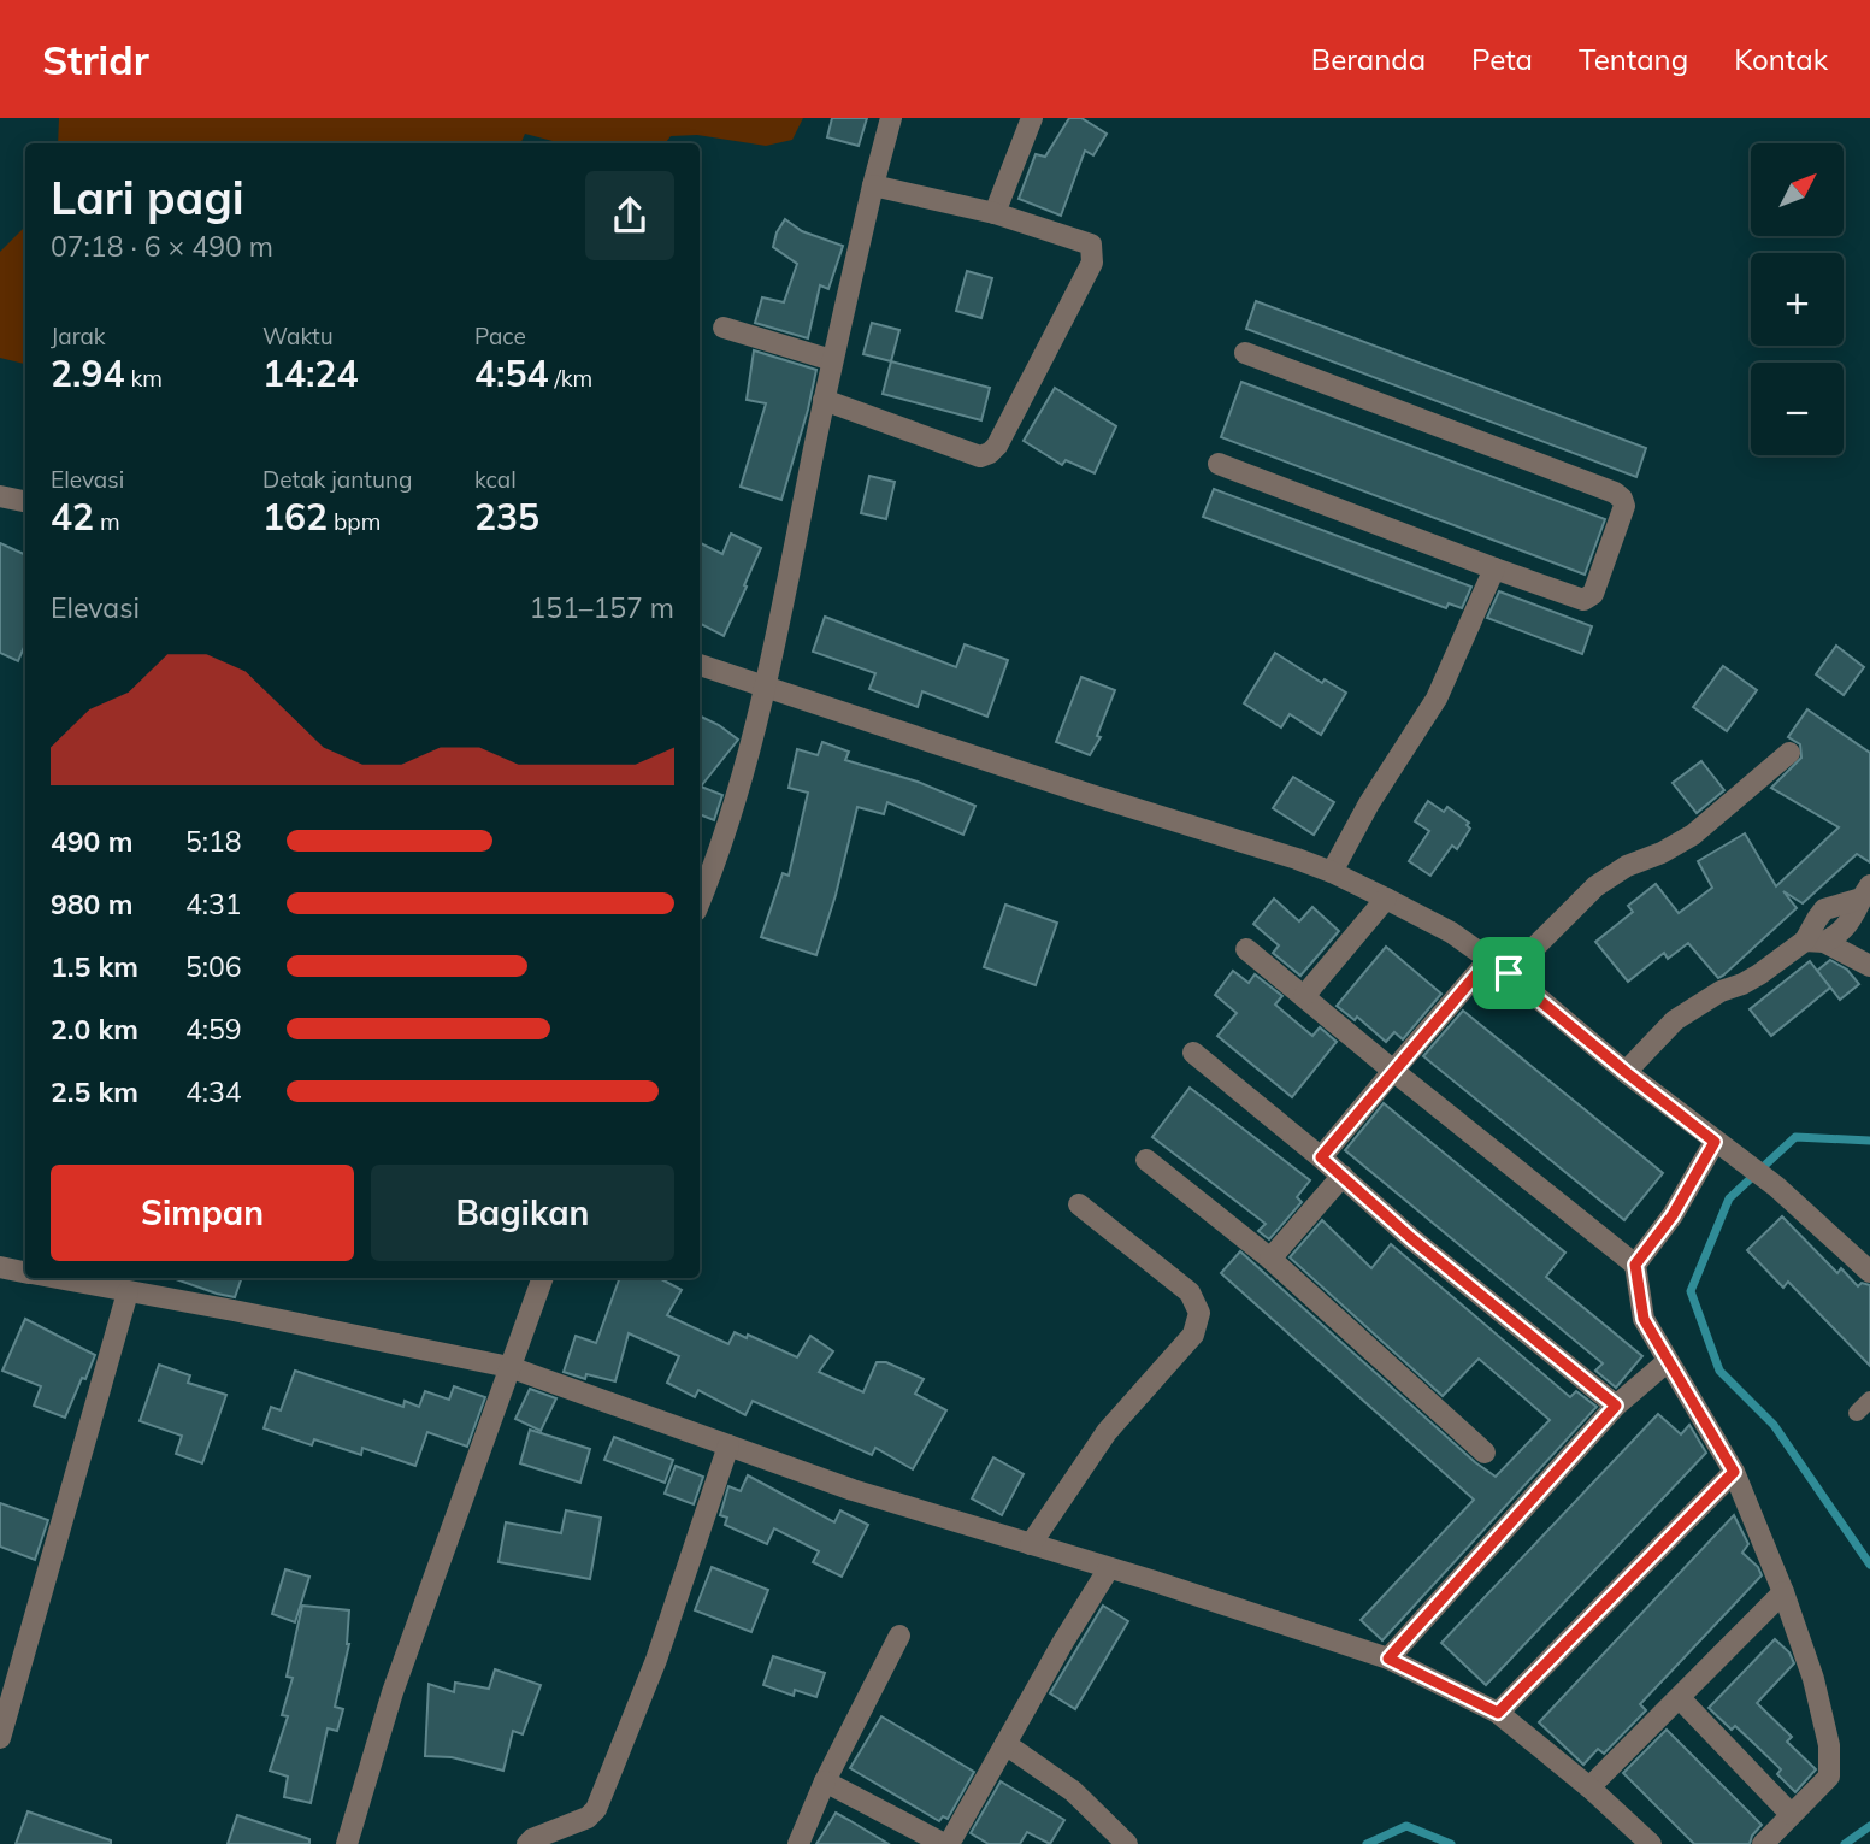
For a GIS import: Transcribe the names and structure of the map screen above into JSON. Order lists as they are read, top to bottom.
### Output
{
  "north": "top right",
  "page": {
    "header": "Stridr",
    "nav": [
      "Beranda",
      "Peta",
      "Tentang",
      "Kontak"
    ],
    "map_buttons": ["+", "−"],
    "heading": ["Lari pagi", "07:18 · 6 × 490 m"],
    "stats": [
      ["Jarak", "2.94 km"],
      ["Waktu", "14:24"],
      ["Pace", "4:54 /km"],
      ["Elevasi", "42 m"],
      ["Detak jantung", "162 bpm"],
      ["kcal", "235"]
    ],
    "chart": ["Elevasi", "151–157 m"],
    "list": [
      {
        "name": "490 m",
        "note": "5:18"
      },
      {
        "name": "980 m",
        "note": "4:31"
      },
      {
        "name": "1.5 km",
        "note": "5:06"
      },
      {
        "name": "2.0 km",
        "note": "4:59"
      },
      {
        "name": "2.5 km",
        "note": "4:34"
      }
    ],
    "buttons": ["Simpan", "Bagikan"]
  }
}
